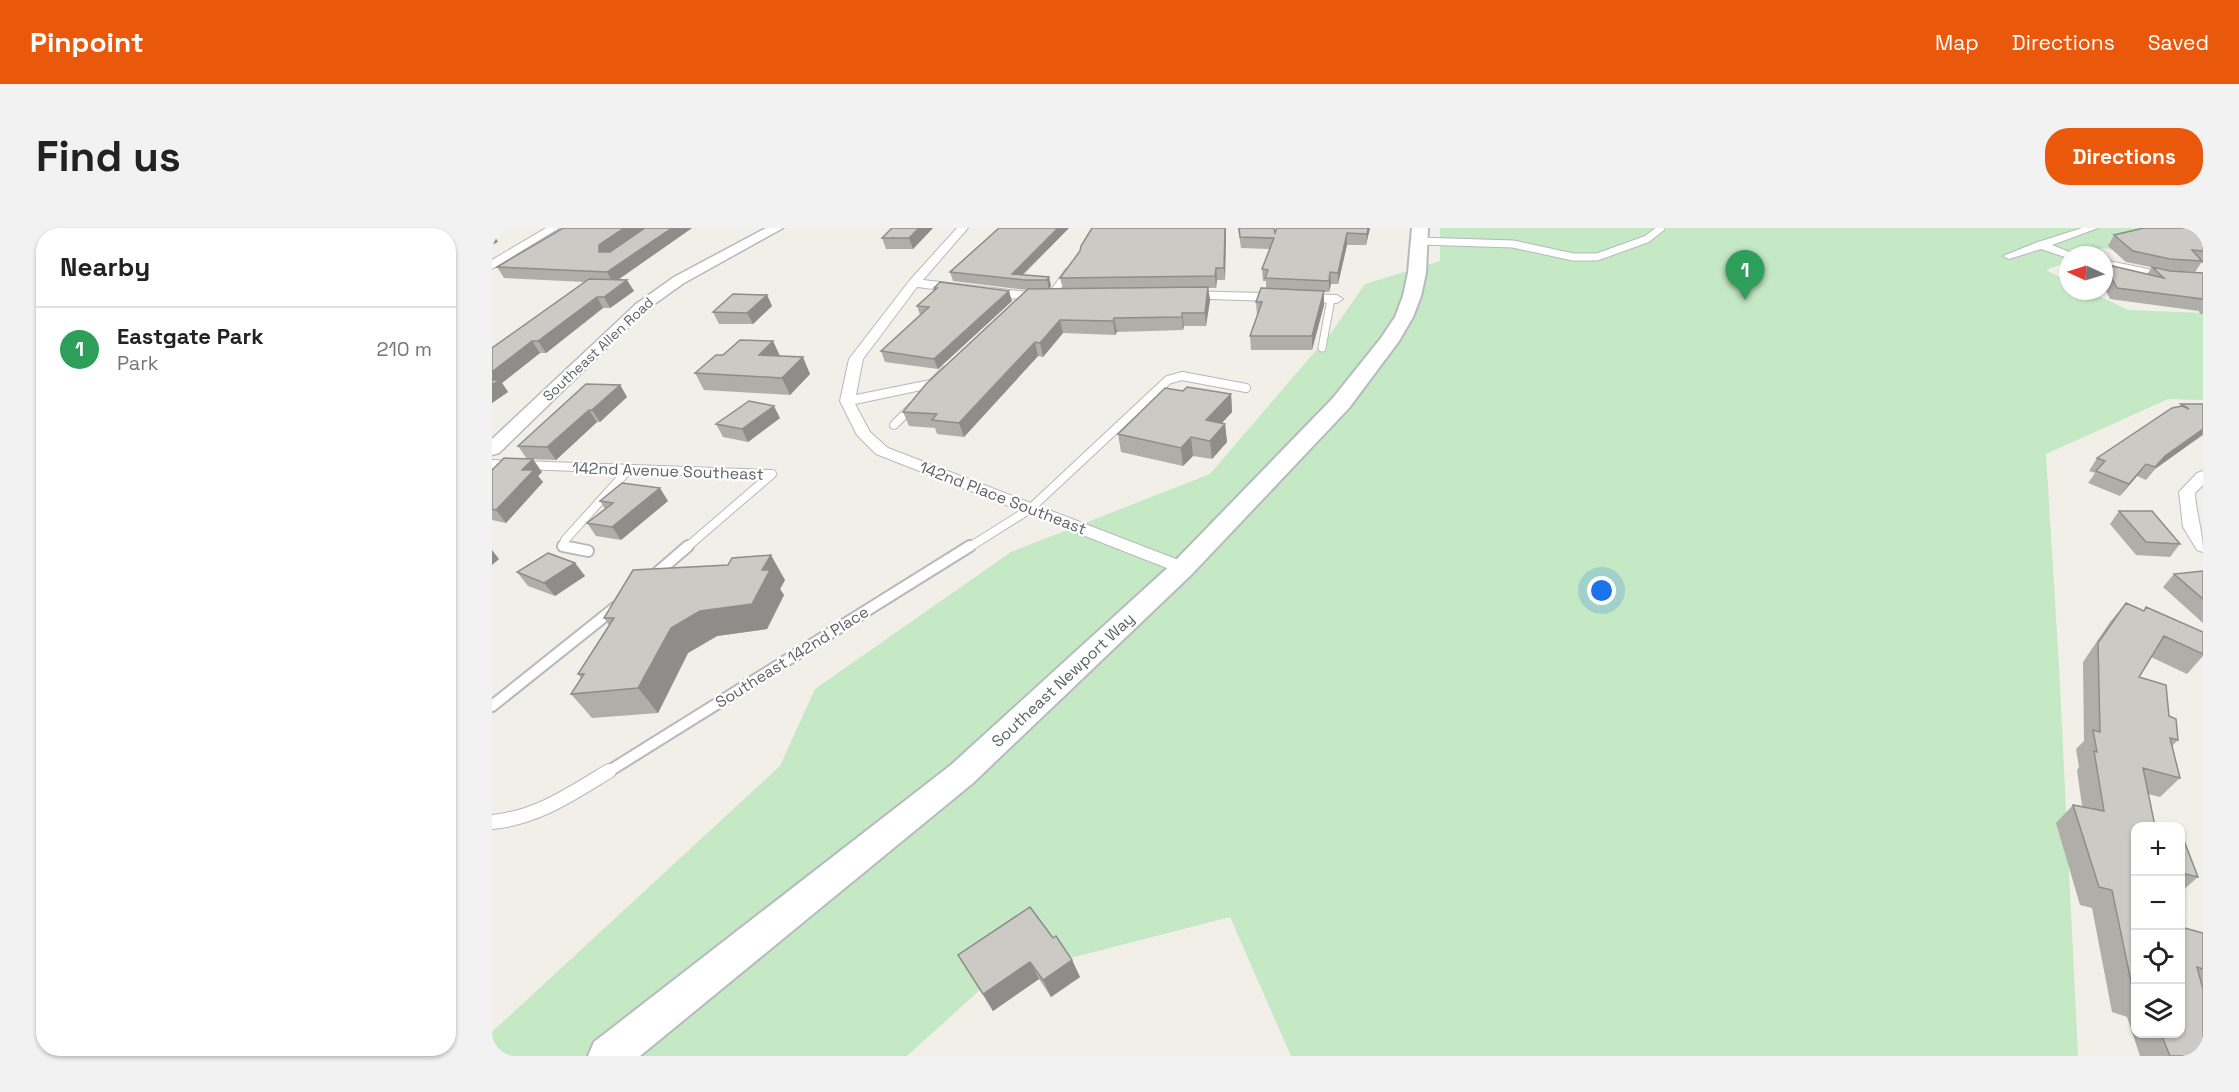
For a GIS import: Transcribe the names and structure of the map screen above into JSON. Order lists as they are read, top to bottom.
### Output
{
  "streets": {
    "main road": ["Southeast Newport Way"],
    "street": ["Southeast Allen Road", "142nd Place Southeast"],
    "lane": ["142nd Avenue Southeast", "Southeast 142nd Place"]
  },
  "crossings": [
    ["142nd Place Southeast", "Southeast 142nd Place"],
    ["142nd Place Southeast", "Southeast Newport Way"]
  ],
  "north": "left",
  "page": {
    "header": "Pinpoint",
    "nav": ["Map", "Directions", "Saved"],
    "buttons": "Directions",
    "title": "Find us",
    "heading": "Nearby",
    "pins": "1",
    "list": [
      {
        "mark": "1",
        "name": "Eastgate Park",
        "note": "Park",
        "value": "210 m"
      }
    ],
    "map_buttons": ["+", "−"]
  }
}
